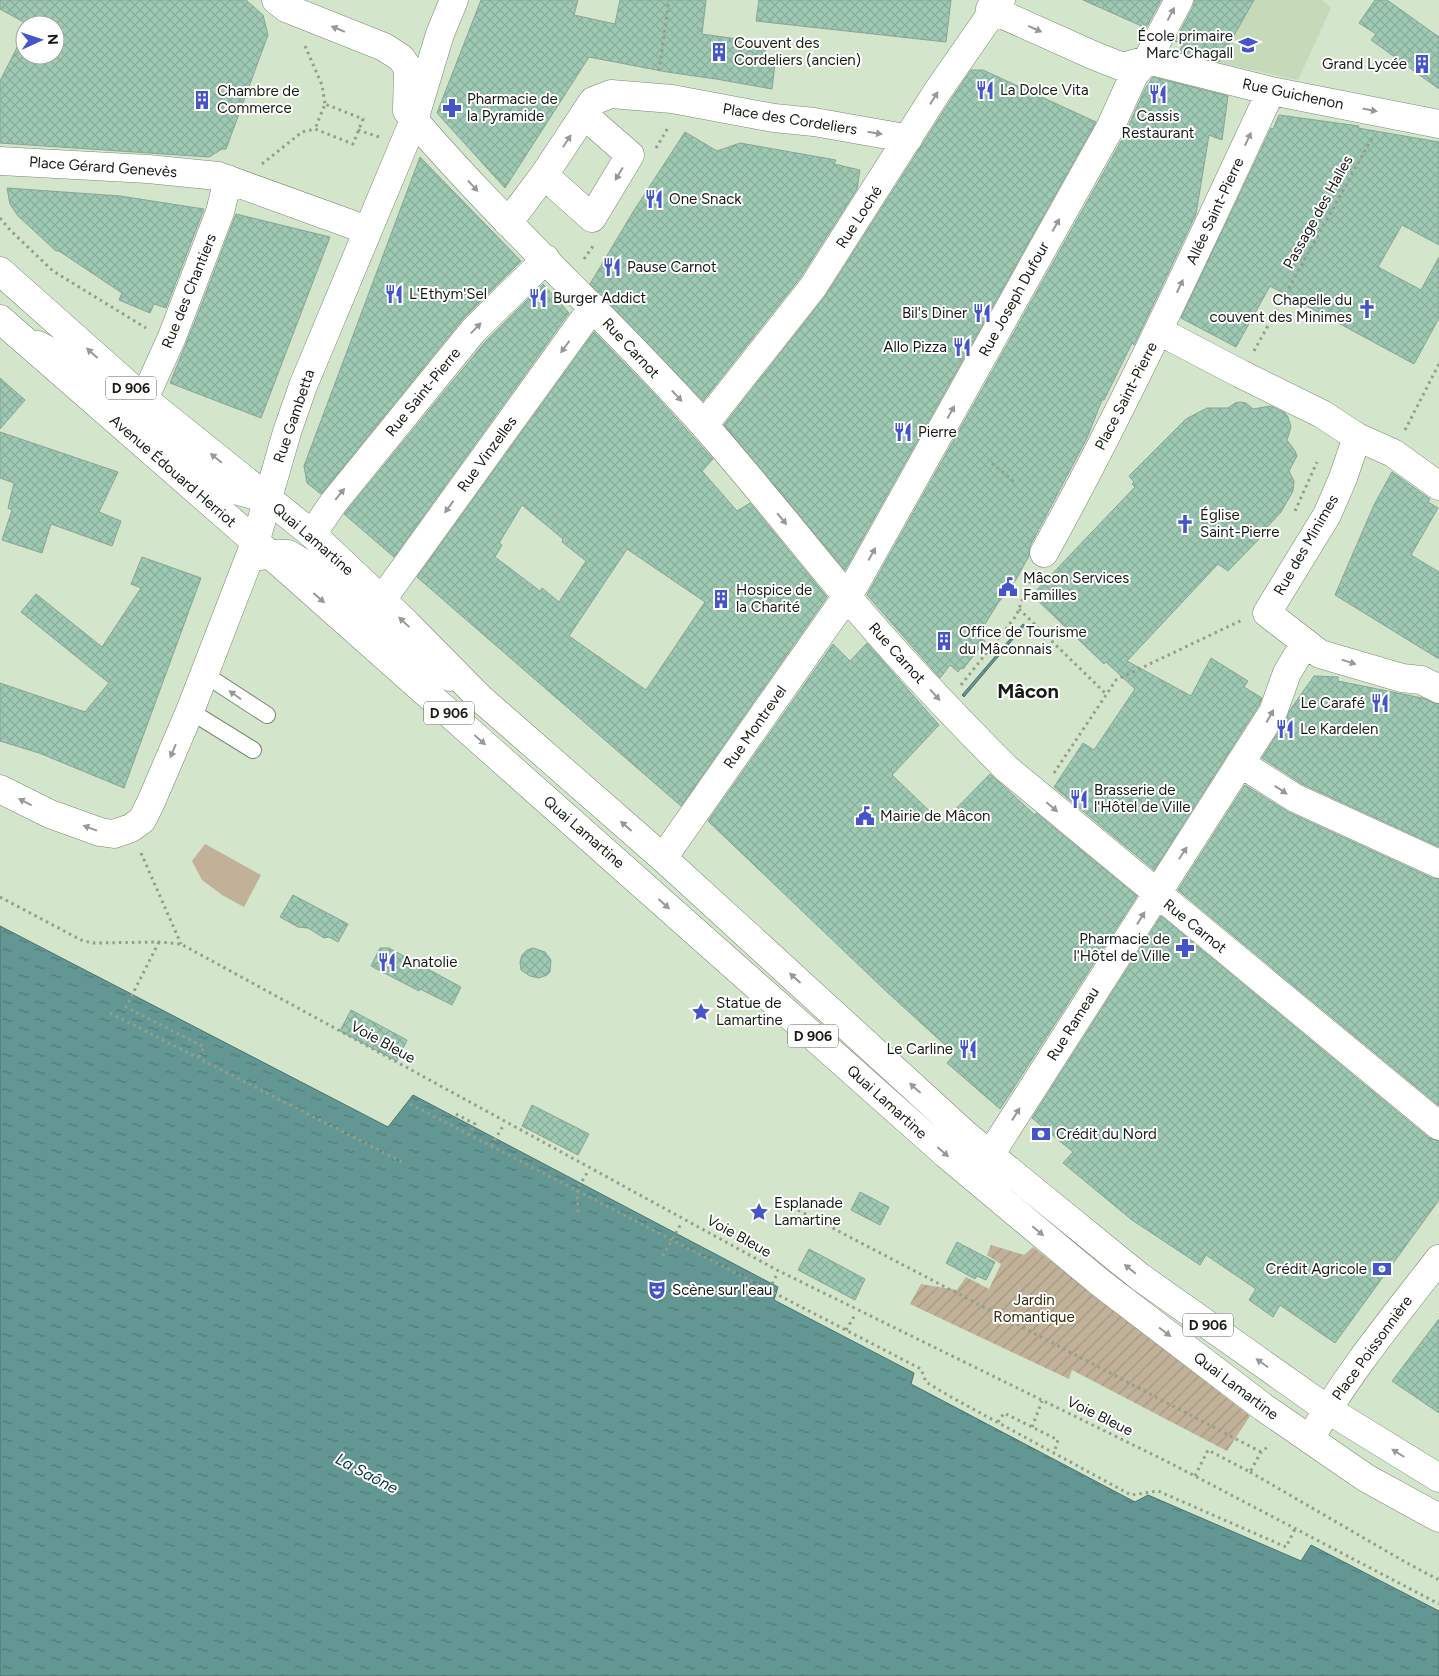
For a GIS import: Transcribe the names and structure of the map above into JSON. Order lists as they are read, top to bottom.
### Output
{
  "streets": {
    "street": [
      "Rue Guichenon",
      "Place des Cordeliers",
      "Place Gérard Genevès",
      "Allée Saint-Pierre",
      "Rue Loché",
      "Rue des Chantiers",
      "Rue Joseph Dufour",
      "Rue Carnot",
      "D 906",
      "Rue Saint-Pierre",
      "Place Saint-Pierre",
      "Rue Gambetta",
      "Rue Vinzelles",
      "Avenue Édouard Herriot",
      "Quai Lamartine",
      "Rue des Minimes",
      "Rue Montrevel",
      "Rue Rameau",
      "Place Poissonnière"
    ],
    "path": ["Passage des Halles", "Voie Bleue"]
  },
  "crossings": [
    ["Rue Guichenon", "Allée Saint-Pierre"],
    ["Rue Guichenon", "Passage des Halles"],
    ["Rue Guichenon", "Rue Joseph Dufour"],
    ["Place des Cordeliers", "Rue Loché"],
    ["Place des Cordeliers", "Rue Carnot"],
    ["Place Gérard Genevès", "Rue des Chantiers"],
    ["Place Gérard Genevès", "Rue Gambetta"],
    ["Allée Saint-Pierre", "Place Saint-Pierre"],
    ["Passage des Halles", "Place Saint-Pierre"],
    ["Rue Loché", "Rue Carnot"],
    ["Rue des Chantiers", "D 906"],
    ["Rue Joseph Dufour", "Rue Carnot"],
    ["Rue Joseph Dufour", "Rue Montrevel"],
    ["Rue Carnot", "Rue Saint-Pierre"],
    ["Rue Carnot", "Rue Gambetta"],
    ["Rue Carnot", "Rue Vinzelles"],
    ["Rue Carnot", "Rue Montrevel"],
    ["Rue Carnot", "Rue Rameau"],
    ["D 906", "Rue Gambetta"],
    ["D 906", "Quai Lamartine"],
    ["Rue Saint-Pierre", "Quai Lamartine"],
    ["Place Saint-Pierre", "Rue des Minimes"],
    ["Rue Gambetta", "Avenue Édouard Herriot"],
    ["Rue Gambetta", "Quai Lamartine"],
    ["Rue Vinzelles", "Quai Lamartine"],
    ["Avenue Édouard Herriot", "Quai Lamartine"],
    ["Quai Lamartine", "Rue Montrevel"],
    ["Quai Lamartine", "Rue Rameau"],
    ["Quai Lamartine", "Place Poissonnière"]
  ],
  "one_way": [
    "Rue Guichenon",
    "Allée Saint-Pierre",
    "Rue Joseph Dufour",
    "Rue Carnot",
    "Rue Saint-Pierre",
    "Rue Vinzelles",
    "Rue Rameau"
  ],
  "districts": ["Mâcon"],
  "water": ["La Saône"],
  "parks": ["Jardin Romantique"],
  "places": {
    "school or university": ["École primaire Marc Chagall"],
    "building": [
      "Couvent des Cordeliers (ancien)",
      "Grand Lycée",
      "Chambre de Commerce",
      "Hospice de la Charité",
      "Office de Tourisme du Mâconnais"
    ],
    "restaurant": [
      "La Dolce Vita",
      "Cassis Restaurant",
      "One Snack",
      "Pause Carnot",
      "L'Ethym'Sel",
      "Burger Addict",
      "Bil's Diner",
      "Allo Pizza",
      "Pierre",
      "Le Carafé",
      "Le Kardelen",
      "Brasserie de l'Hôtel de Ville",
      "Anatolie",
      "Le Carline"
    ],
    "pharmacy": ["Pharmacie de la Pyramide", "Pharmacie de l'Hôtel de Ville"],
    "church": ["Chapelle du couvent des Minimes", "Église Saint-Pierre"],
    "public building": ["Mâcon Services Familles", "Mairie de Mâcon"],
    "place": ["Statue de Lamartine", "Esplanade Lamartine"],
    "bank": ["Crédit du Nord", "Crédit Agricole"],
    "theatre": ["Scène sur l'eau"]
  },
  "north": "right"
}
